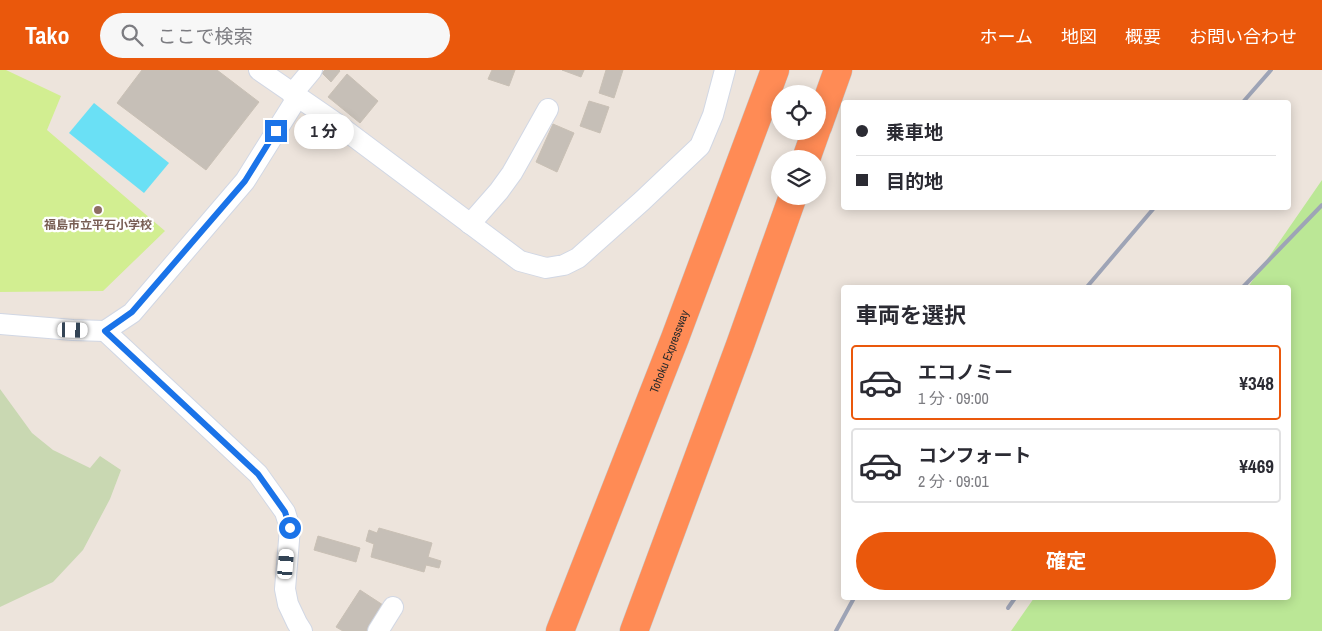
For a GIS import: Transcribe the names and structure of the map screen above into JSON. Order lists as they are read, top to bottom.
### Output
{
  "streets": {
    "highway": ["Tohoku Expressway"]
  },
  "places": ["福島市立平石小学校"],
  "page": {
    "header": "Tako",
    "search": "ここで検索",
    "nav": [
      "ホーム",
      "地図",
      "概要",
      "お問い合わせ"
    ],
    "banner": ["乗車地", "目的地"],
    "bubble": "1 分",
    "heading": "車両を選択",
    "list": [
      {
        "name": "エコノミー",
        "note": "1 分 · 09:00",
        "value": "¥348"
      },
      {
        "name": "コンフォート",
        "note": "2 分 · 09:01",
        "value": "¥469"
      }
    ],
    "buttons": "確定"
  }
}
